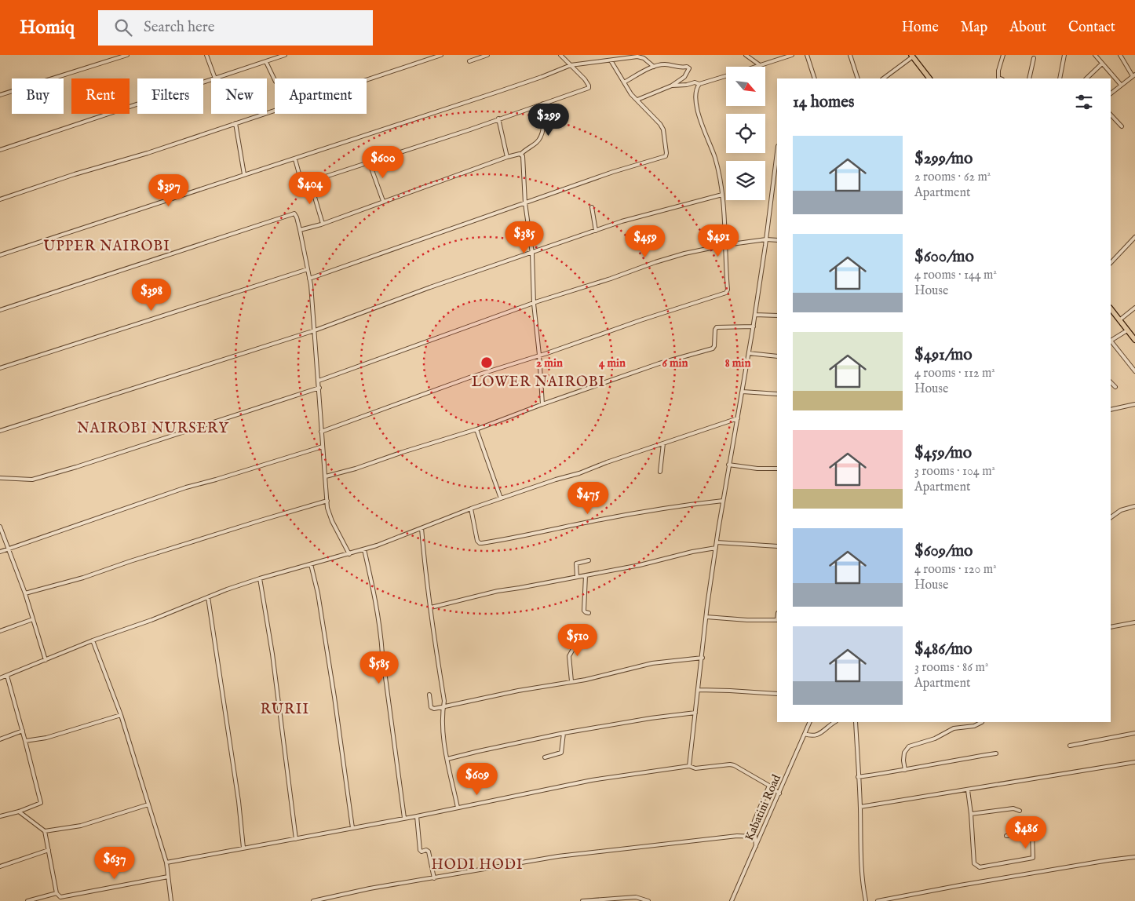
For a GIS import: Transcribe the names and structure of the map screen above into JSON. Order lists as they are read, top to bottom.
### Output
{
  "streets": {
    "street": ["Kabatini Road"]
  },
  "districts": [
    "UPPER NAIROBI",
    "LOWER NAIROBI",
    "NAIROBI NURSERY",
    "RURII",
    "HODI HODI"
  ],
  "north": "bottom right",
  "page": {
    "header": "Homiq",
    "search": "Search here",
    "nav": [
      "Home",
      "Map",
      "About",
      "Contact"
    ],
    "chip": [
      "Buy",
      "Rent",
      "Filters",
      "New",
      "Apartment"
    ],
    "heading": "14 homes",
    "price": [
      "$299",
      "$600",
      "$404",
      "$397",
      "$385",
      "$491",
      "$459",
      "$398",
      "$475",
      "$510",
      "$585",
      "$609",
      "$486",
      "$637"
    ],
    "list": [
      {
        "name": "$299/mo",
        "note": "2 rooms · 62 m² · Apartment"
      },
      {
        "name": "$600/mo",
        "note": "4 rooms · 144 m² · House"
      },
      {
        "name": "$491/mo",
        "note": "4 rooms · 112 m² · House"
      },
      {
        "name": "$459/mo",
        "note": "3 rooms · 104 m² · Apartment"
      },
      {
        "name": "$609/mo",
        "note": "4 rooms · 120 m² · House"
      },
      {
        "name": "$486/mo",
        "note": "3 rooms · 86 m² · Apartment"
      }
    ]
  },
  "rings": [
    "2 min",
    "4 min",
    "6 min",
    "8 min"
  ]
}
